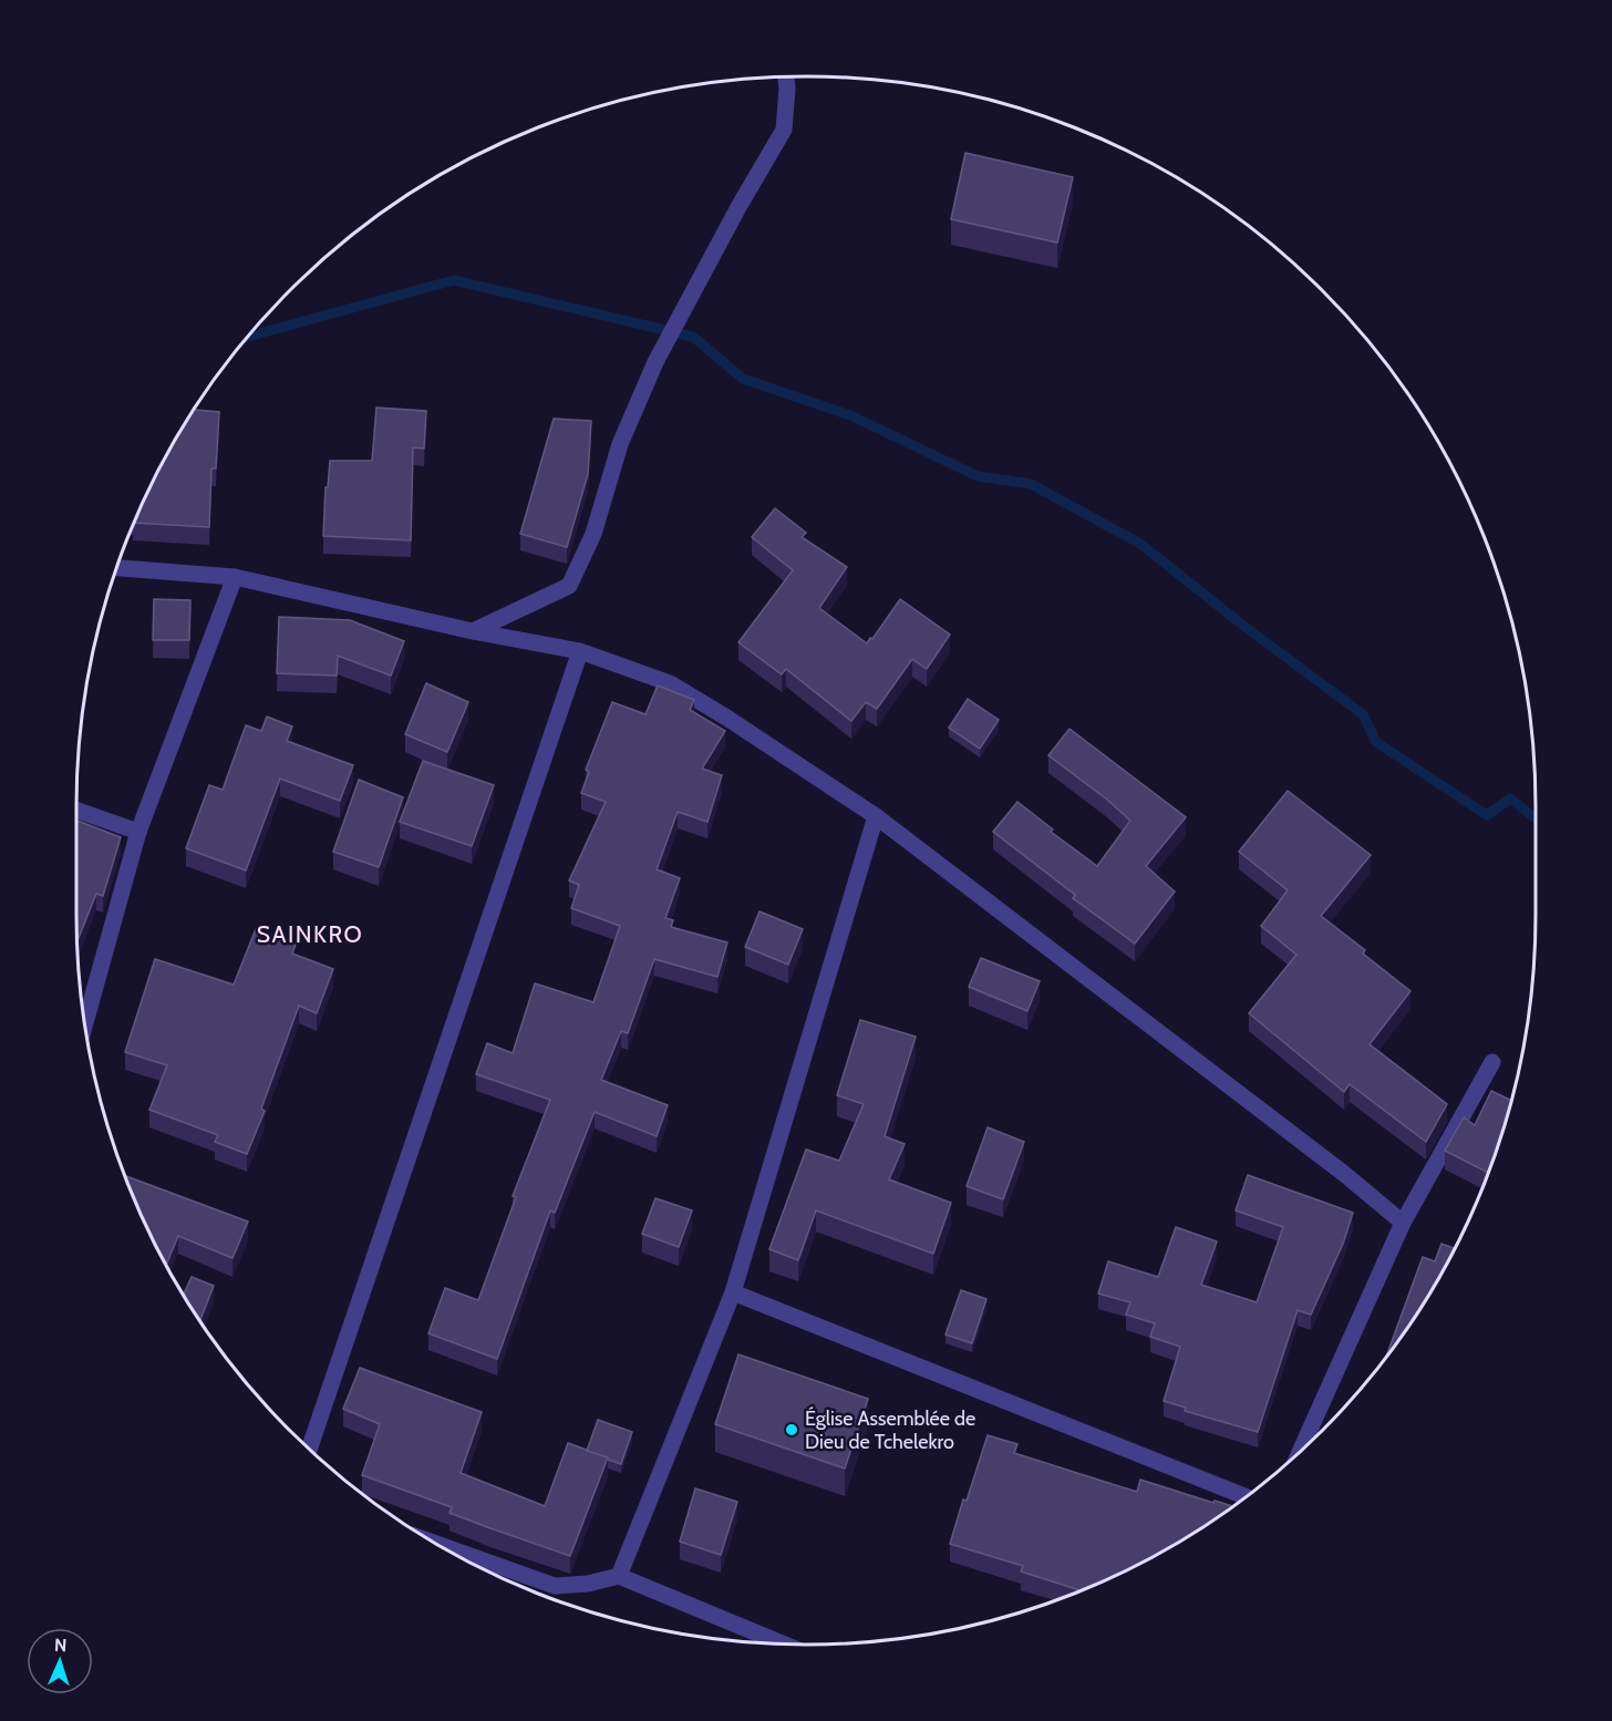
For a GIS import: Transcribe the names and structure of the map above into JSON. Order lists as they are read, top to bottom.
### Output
{
  "districts": ["SAINKRO"],
  "places": ["Église Assemblée de Dieu de Tchelekro"],
  "north": "top"
}
